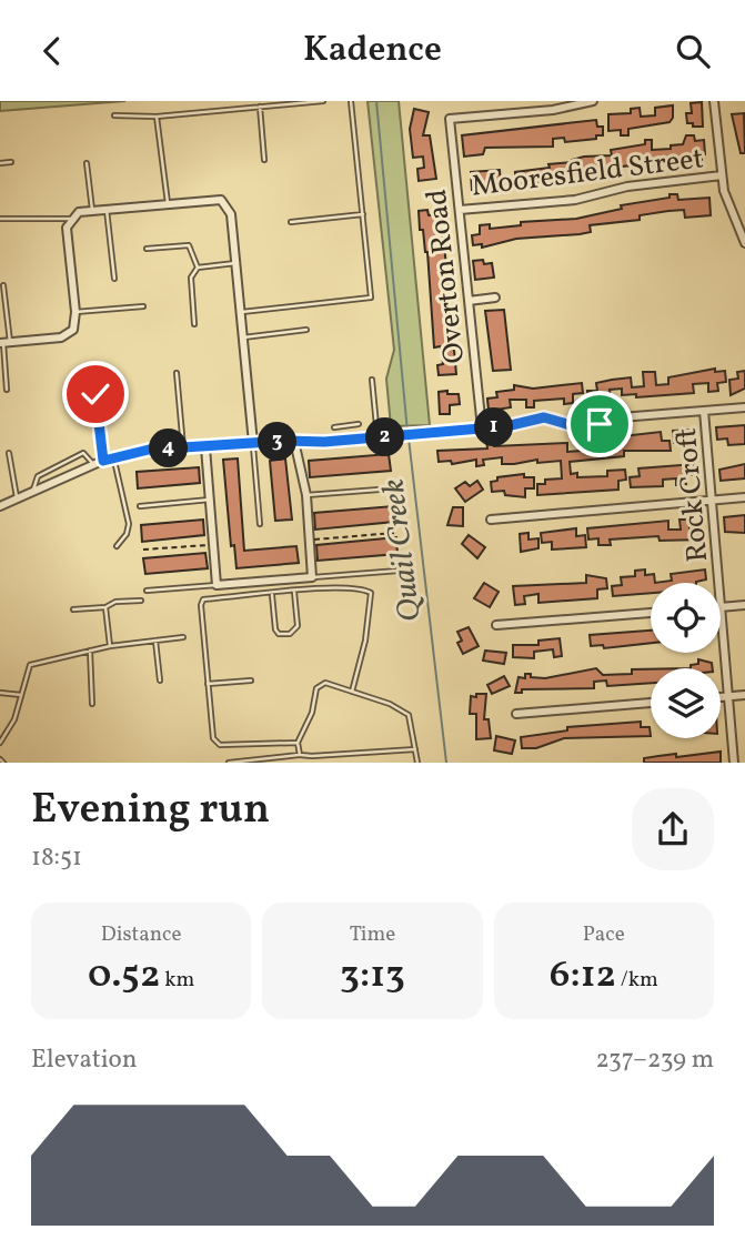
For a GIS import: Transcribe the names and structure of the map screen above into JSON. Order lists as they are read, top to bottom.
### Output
{
  "streets": {
    "street": ["Mooresfield Street", "Overton Road", "Rock Croft"]
  },
  "crossings": [
    ["Mooresfield Street", "Overton Road"]
  ],
  "water": ["Quail Creek"],
  "page": {
    "header": "Kadence",
    "pins": [
      "1",
      "2",
      "3",
      "4"
    ],
    "heading": ["Evening run", "18:51"],
    "stats": [
      ["Distance", "0.52 km"],
      ["Time", "3:13"],
      ["Pace", "6:12 /km"]
    ],
    "chart": ["Elevation", "237–239 m"]
  }
}
